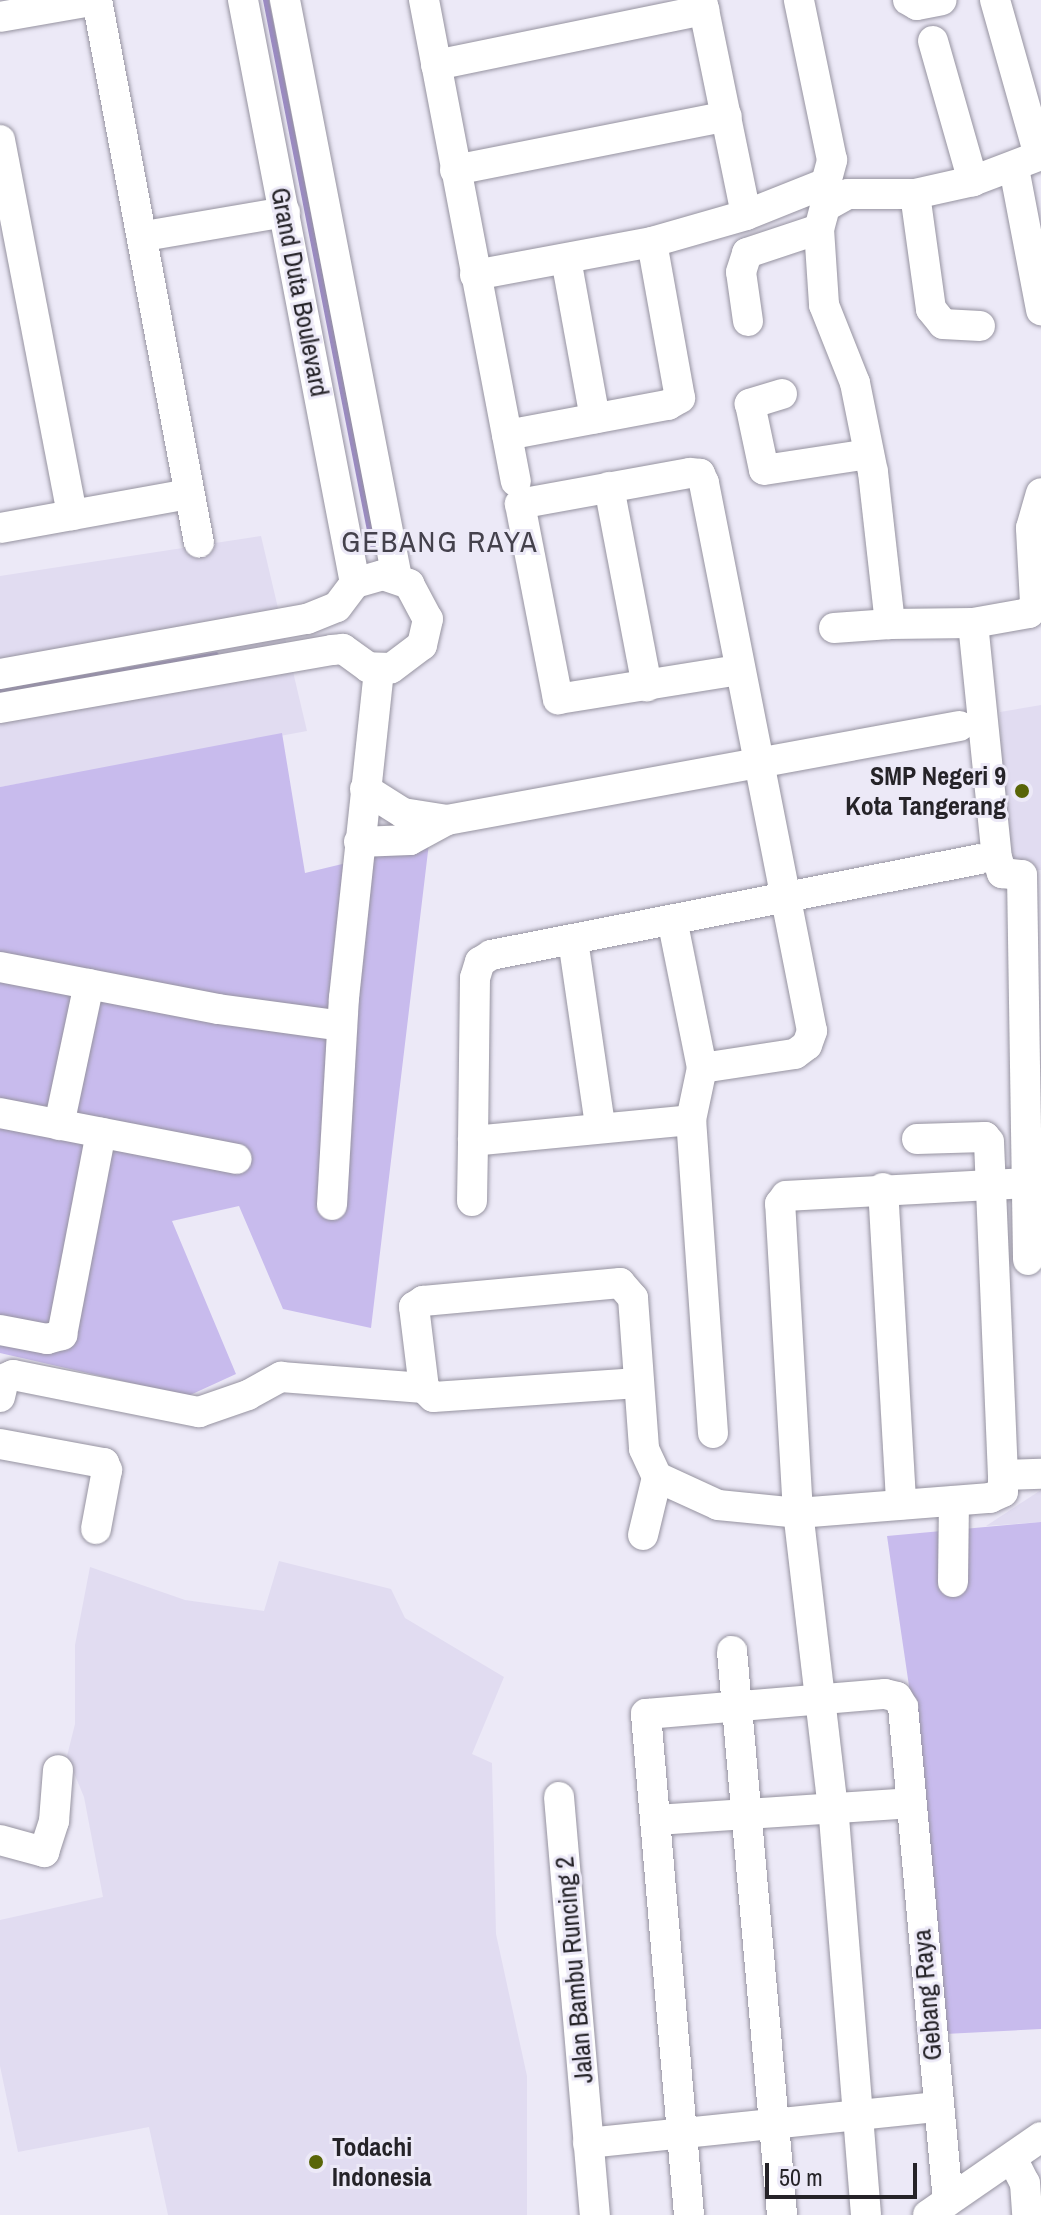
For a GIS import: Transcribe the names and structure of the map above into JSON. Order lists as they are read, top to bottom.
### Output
{
  "streets": {
    "street": ["Grand Duta Boulevard", "Jalan Bambu Runcing 2", "Gebang Raya"]
  },
  "districts": ["GEBANG RAYA"],
  "places": ["SMP Negeri 9 Kota Tangerang", "Todachi Indonesia"],
  "scale_bar": "50 m"
}
